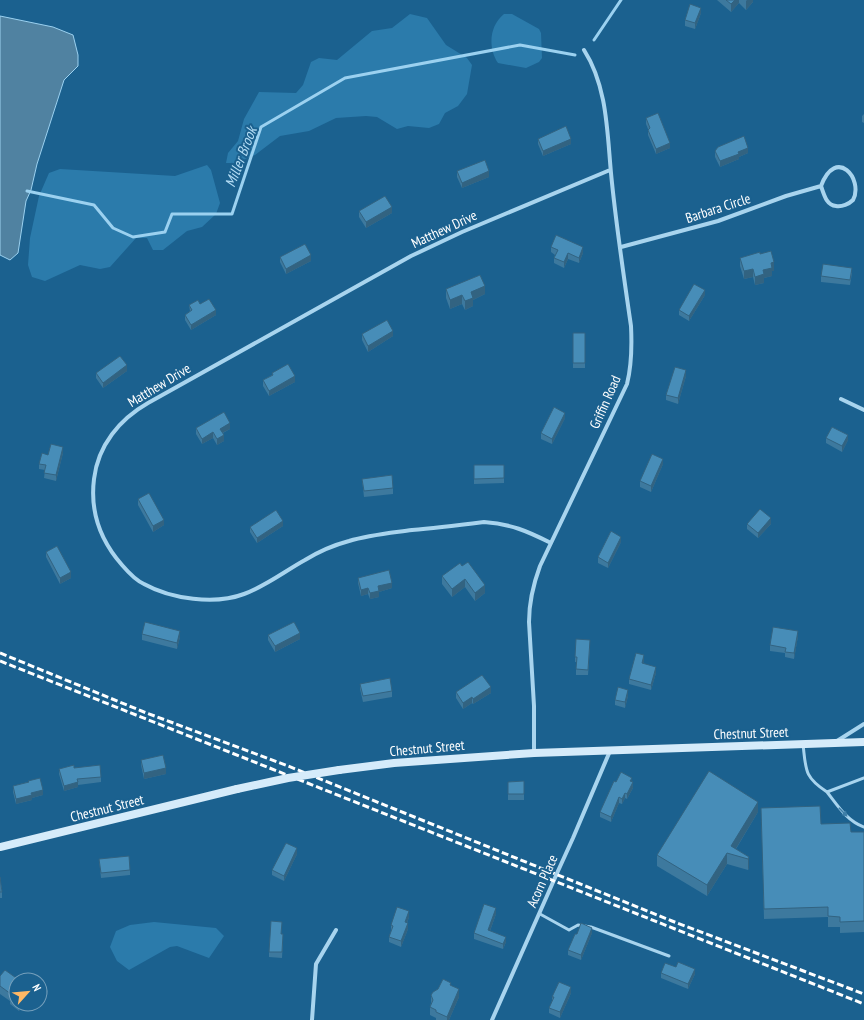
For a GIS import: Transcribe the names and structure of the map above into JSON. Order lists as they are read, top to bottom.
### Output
{
  "streets": {
    "main road": ["Chestnut Street"],
    "street": [
      "Barbara Circle",
      "Matthew Drive",
      "Griffin Road",
      "Acorn Place"
    ]
  },
  "crossings": [
    ["Barbara Circle", "Griffin Road"],
    ["Matthew Drive", "Griffin Road"],
    ["Griffin Road", "Chestnut Street"],
    ["Chestnut Street", "Acorn Place"]
  ],
  "water": ["Miller Brook"],
  "north": "top right"
}
